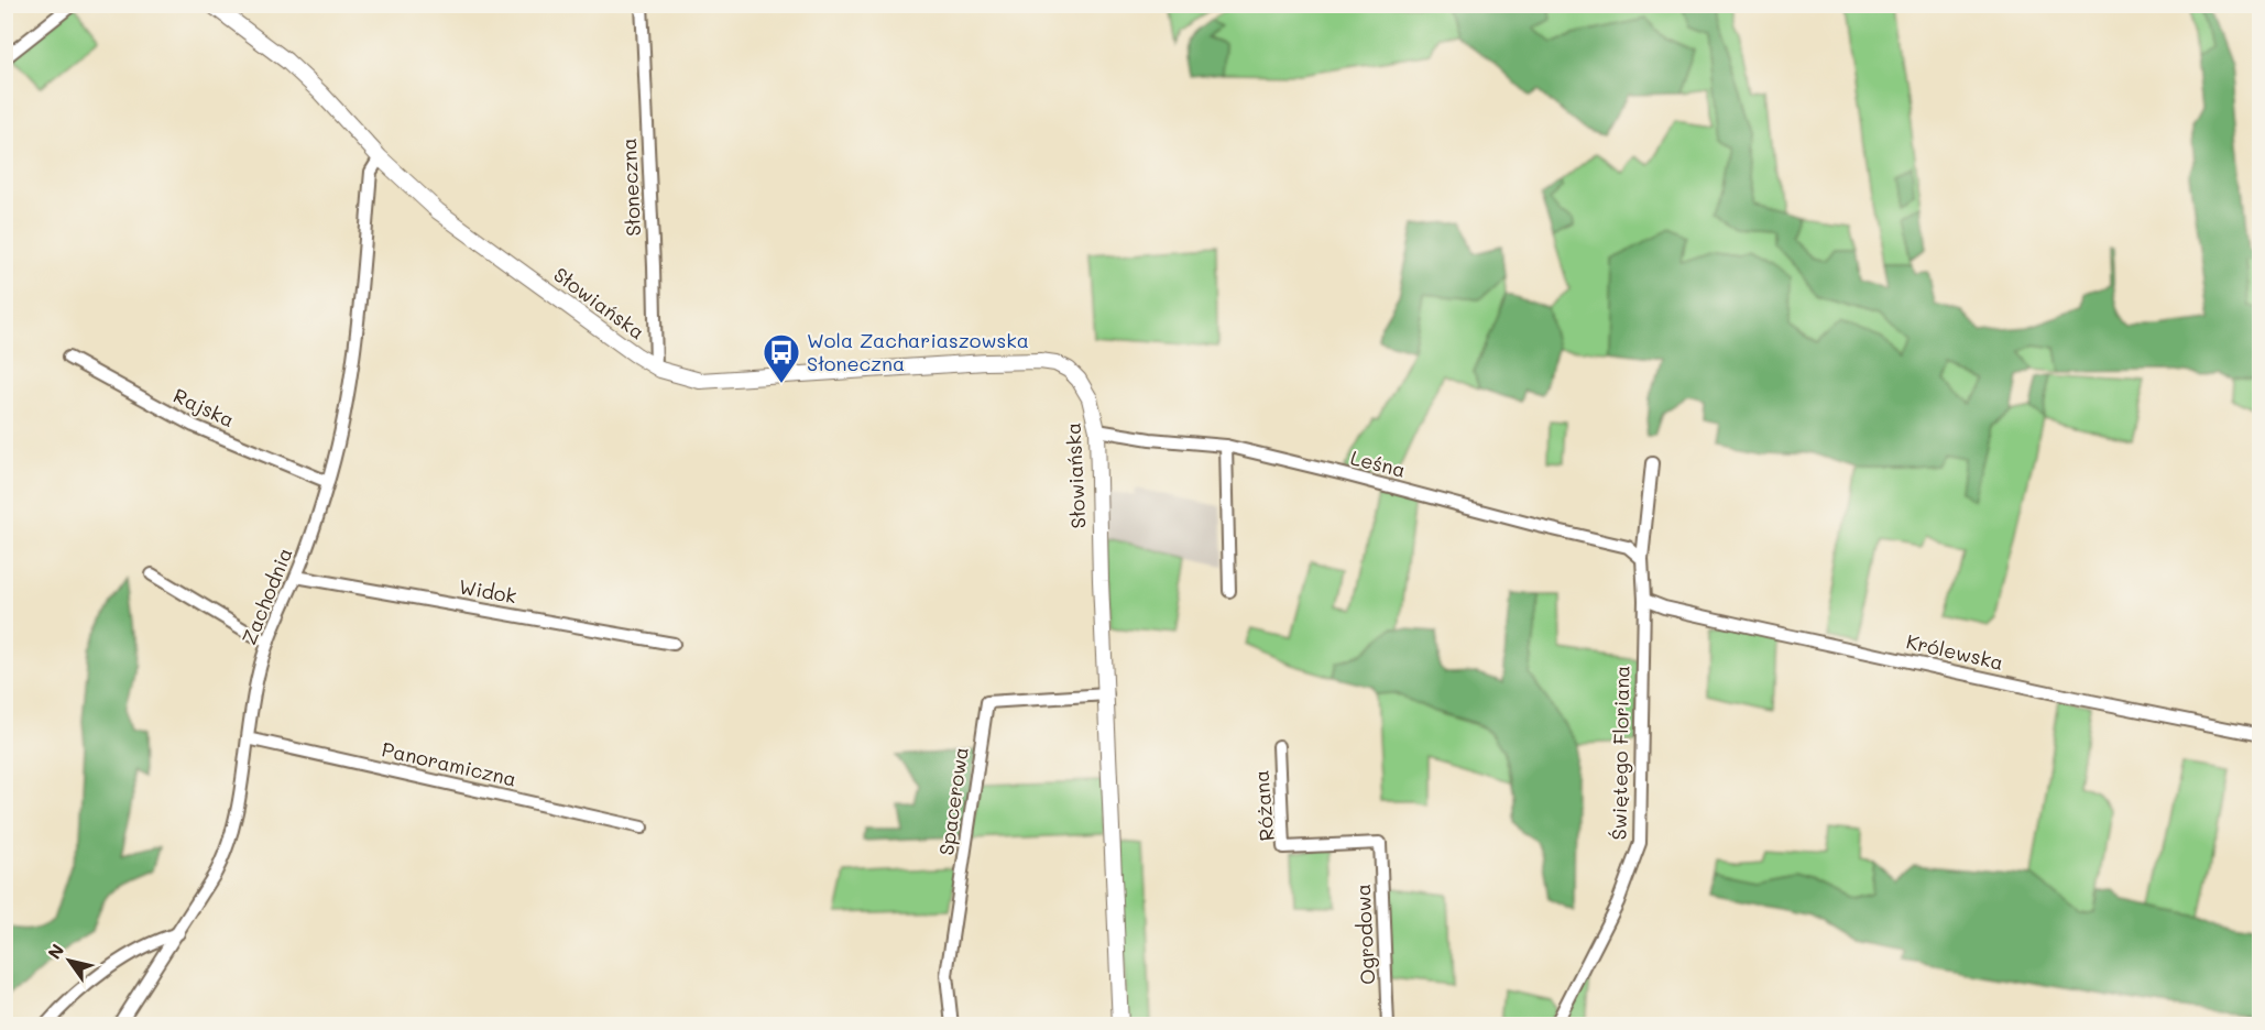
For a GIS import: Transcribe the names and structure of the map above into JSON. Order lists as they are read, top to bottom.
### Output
{
  "streets": {
    "street": [
      "Słoneczna",
      "Słowiańska",
      "Rajska",
      "Leśna",
      "Widok",
      "Zachodnia",
      "Królewska",
      "Świętego Floriana",
      "Panoramiczna",
      "Spacerowa",
      "Różana",
      "Ogrodowa"
    ]
  },
  "crossings": [
    ["Słoneczna", "Słowiańska"],
    ["Słowiańska", "Leśna"],
    ["Słowiańska", "Zachodnia"],
    ["Słowiańska", "Spacerowa"],
    ["Rajska", "Zachodnia"],
    ["Leśna", "Świętego Floriana"],
    ["Widok", "Zachodnia"],
    ["Zachodnia", "Panoramiczna"],
    ["Królewska", "Świętego Floriana"],
    ["Różana", "Ogrodowa"]
  ],
  "places": {
    "bus stop": ["Wola Zachariaszowska Słoneczna"]
  },
  "north": "top left"
}
